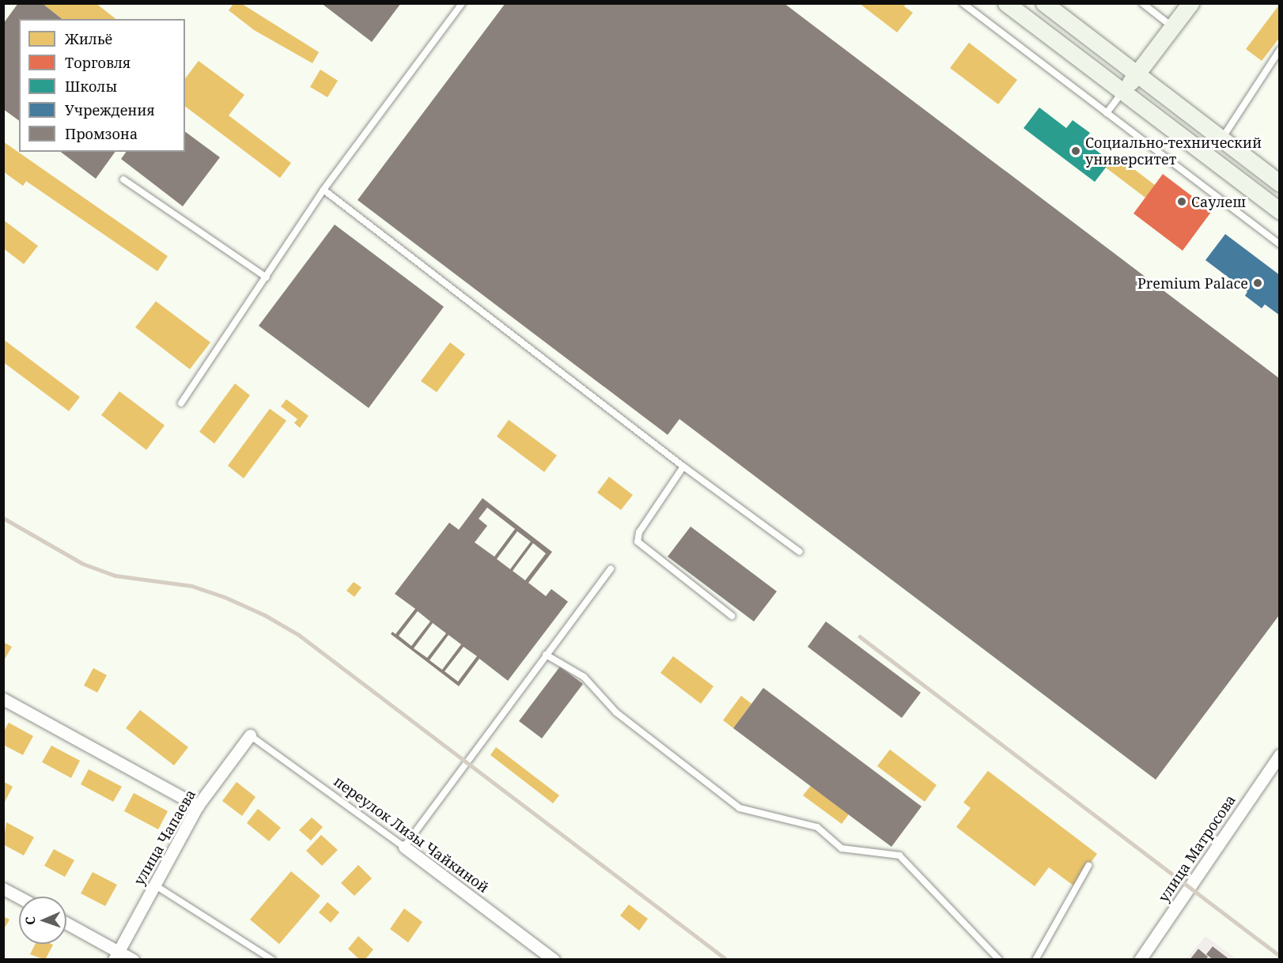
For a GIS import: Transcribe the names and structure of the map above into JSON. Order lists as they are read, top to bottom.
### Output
{
  "streets": {
    "street": ["переулок Лизы Чайкиной", "улица Чапаева", "улица Матросова"]
  },
  "crossings": [
    ["переулок Лизы Чайкиной", "улица Чапаева"]
  ],
  "places": ["Социально-технический университет", "Саулеш", "Premium Palace"],
  "legend": [
    "Жильё",
    "Торговля",
    "Школы",
    "Учреждения",
    "Промзона"
  ],
  "north": "left"
}
